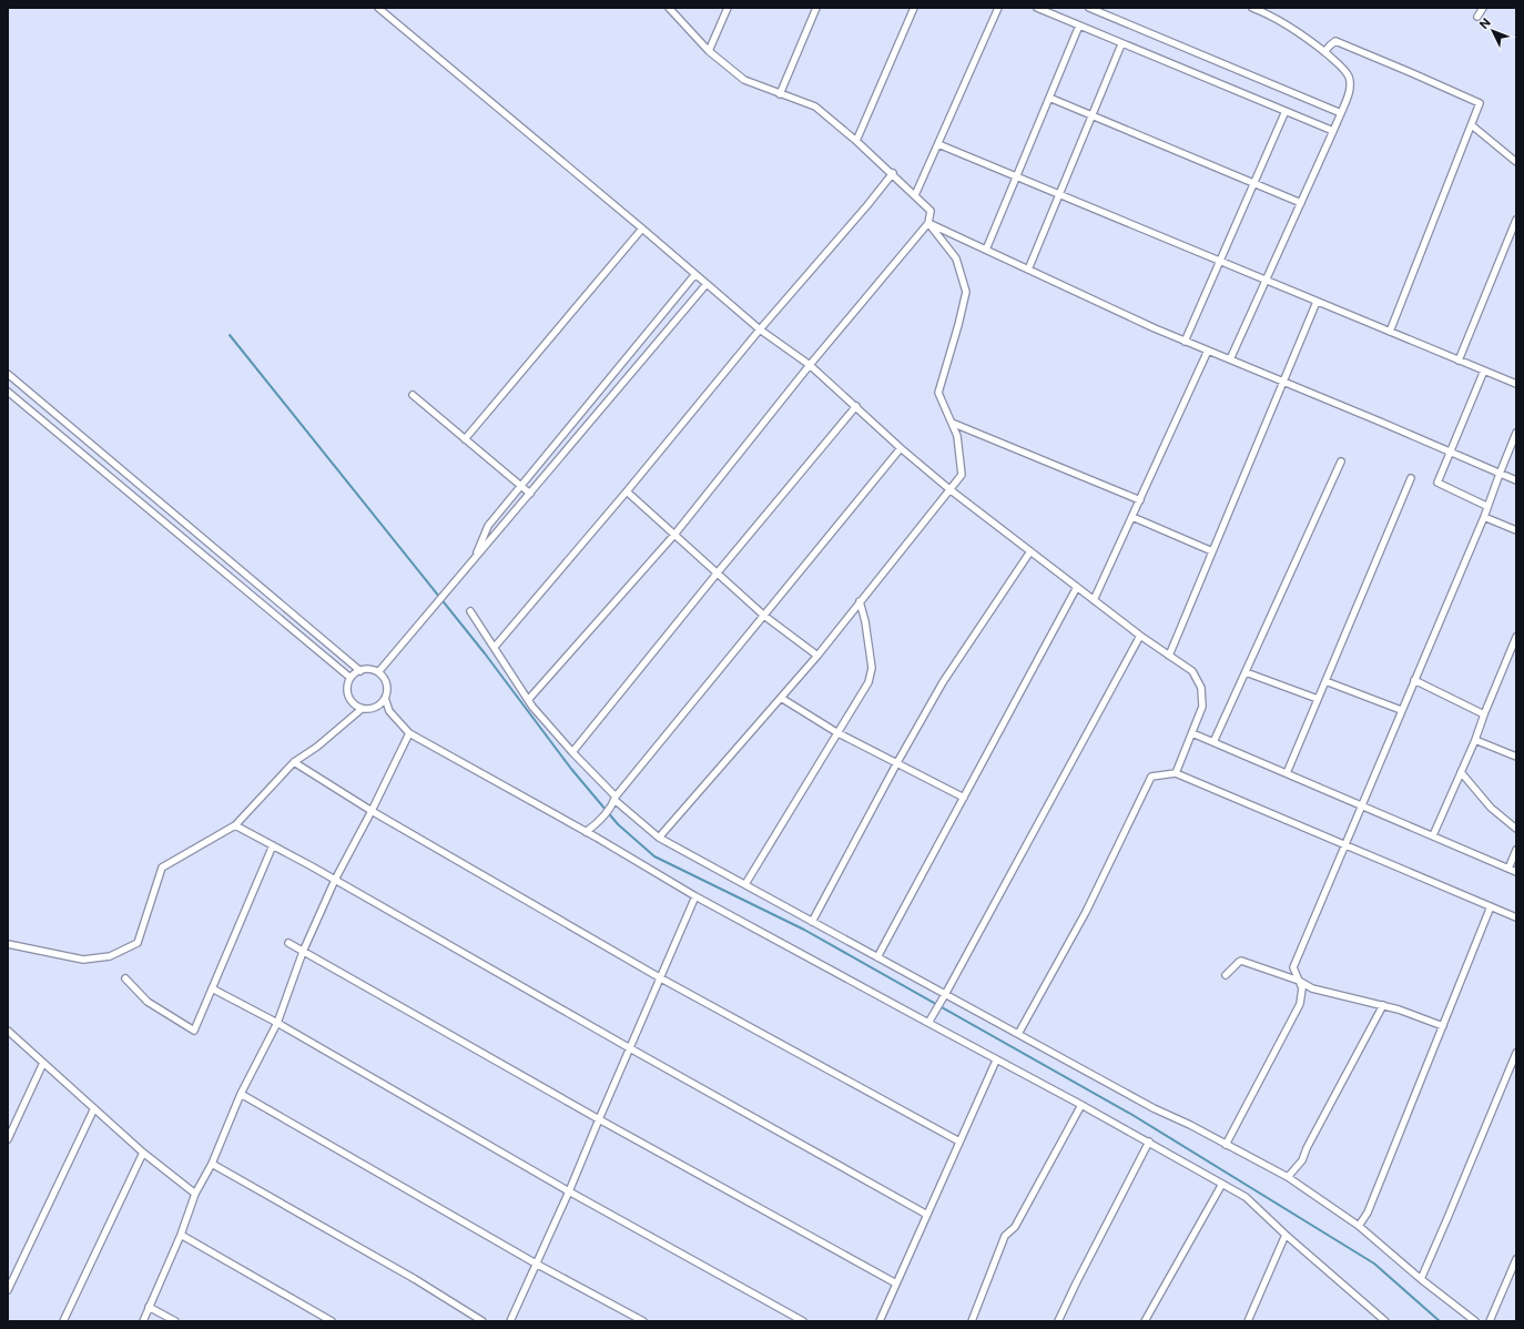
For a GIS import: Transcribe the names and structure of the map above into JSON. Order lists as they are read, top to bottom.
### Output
{
  "north": "top left"
}
